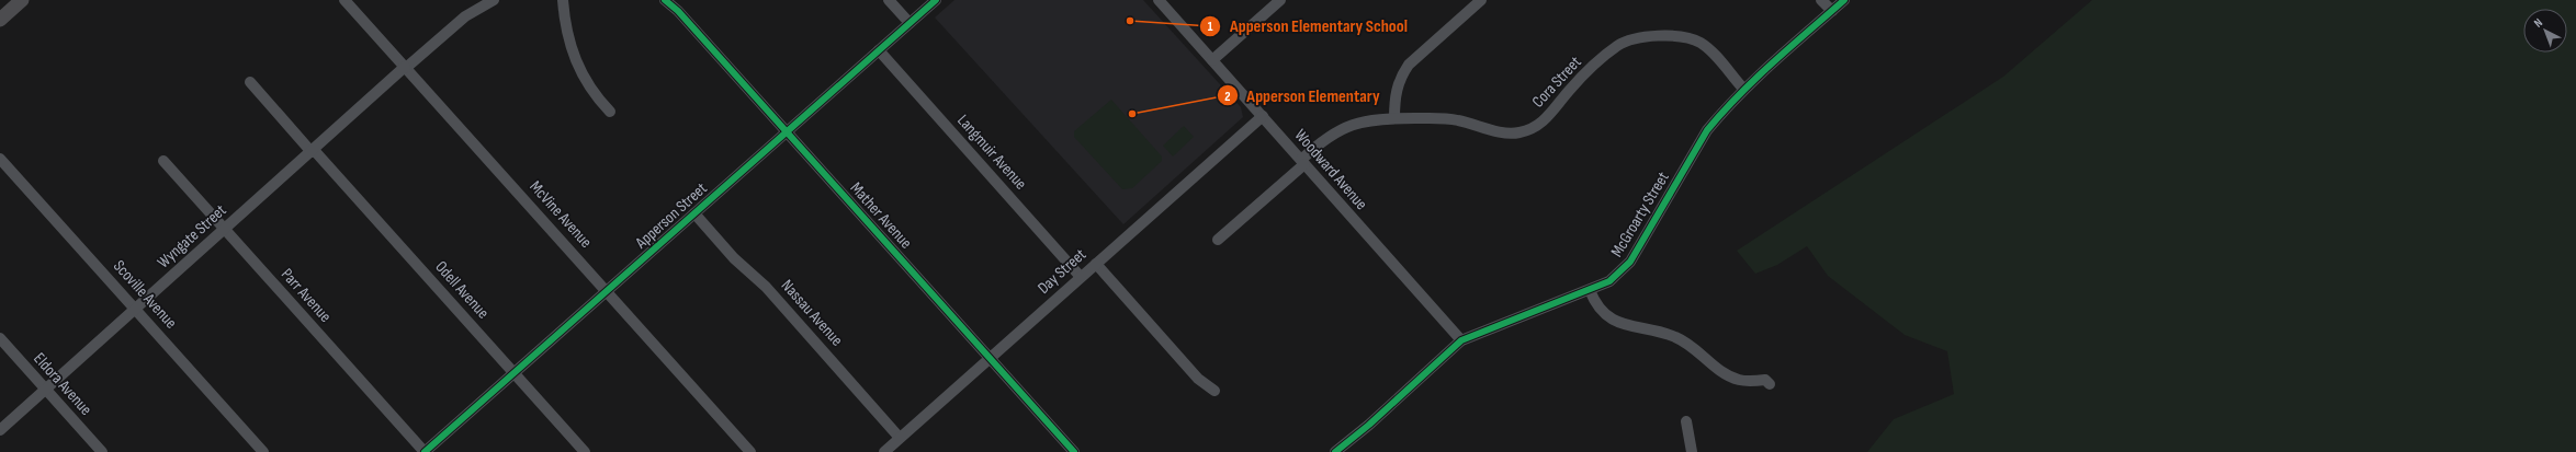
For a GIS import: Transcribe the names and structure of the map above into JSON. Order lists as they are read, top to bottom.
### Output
{
  "streets": {
    "street": [
      "Cora Street",
      "Langmuir Avenue",
      "Woodward Avenue",
      "McVine Avenue",
      "McGroarty Street",
      "Apperson Street",
      "Mather Avenue",
      "Wyngate Street",
      "Day Street",
      "Odell Avenue",
      "Scoville Avenue",
      "Parr Avenue",
      "Nassau Avenue",
      "Eldora Avenue"
    ]
  },
  "crossings": [
    ["Cora Street", "Woodward Avenue"],
    ["Cora Street", "McGroarty Street"],
    ["Langmuir Avenue", "Apperson Street"],
    ["Langmuir Avenue", "Day Street"],
    ["Woodward Avenue", "McGroarty Street"],
    ["Woodward Avenue", "Day Street"],
    ["McVine Avenue", "Apperson Street"],
    ["McVine Avenue", "Wyngate Street"],
    ["Apperson Street", "Mather Avenue"],
    ["Apperson Street", "Odell Avenue"],
    ["Apperson Street", "Parr Avenue"],
    ["Apperson Street", "Nassau Avenue"],
    ["Mather Avenue", "Day Street"],
    ["Wyngate Street", "Odell Avenue"],
    ["Wyngate Street", "Scoville Avenue"],
    ["Wyngate Street", "Parr Avenue"],
    ["Wyngate Street", "Eldora Avenue"],
    ["Day Street", "Nassau Avenue"]
  ],
  "places": ["Apperson Elementary School", "Apperson Elementary"],
  "north": "top left"
}
